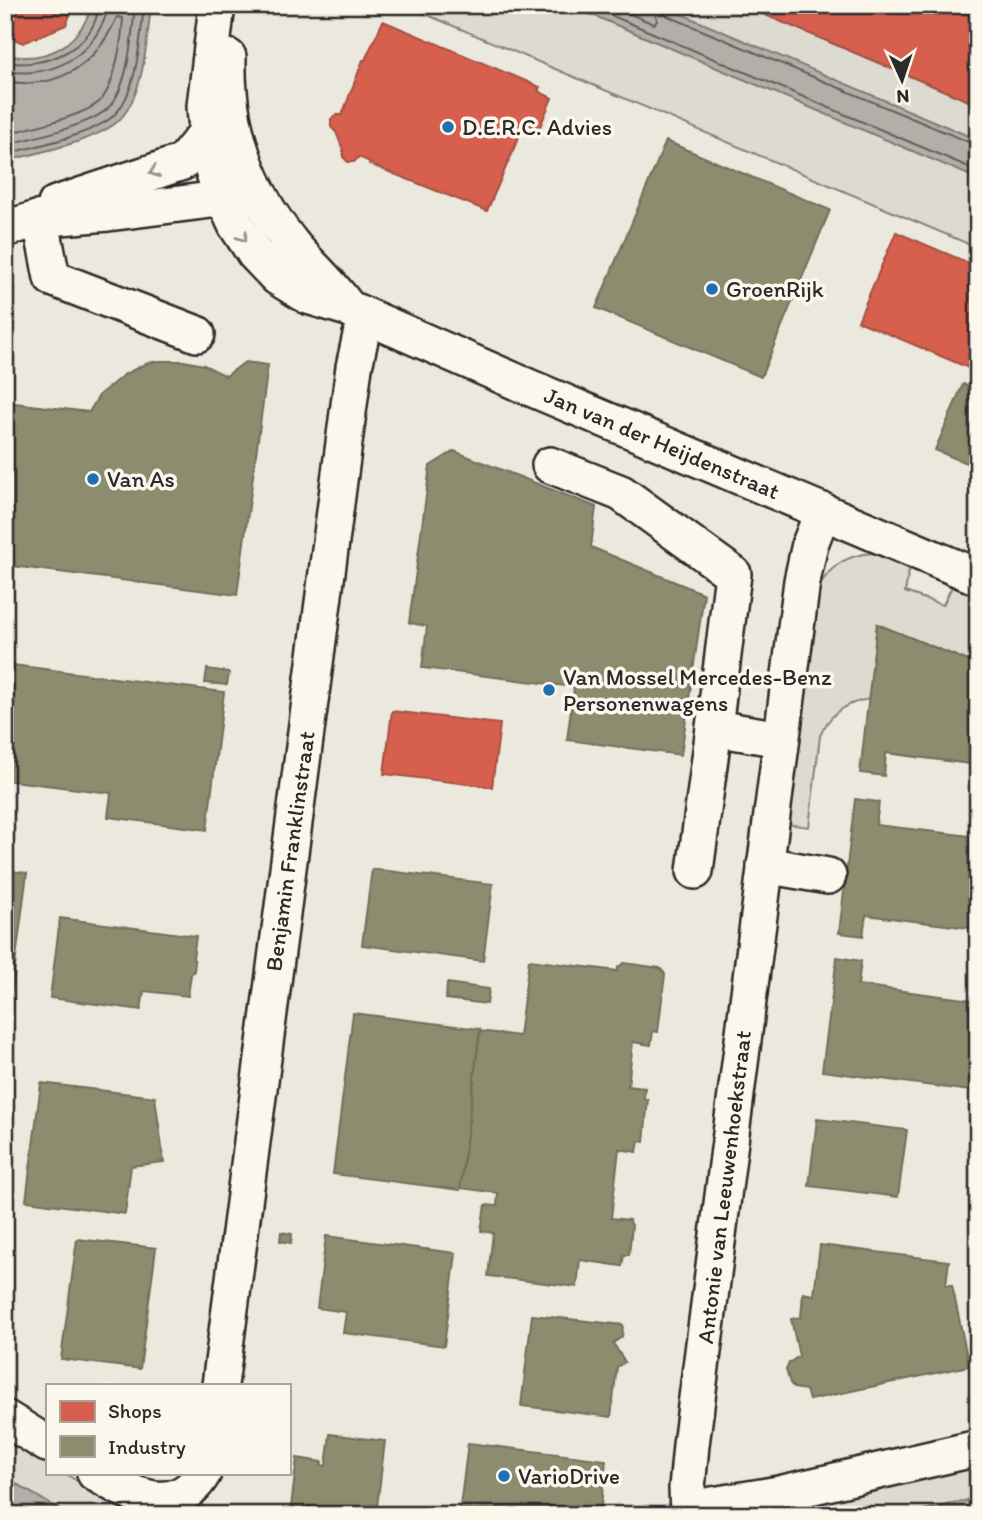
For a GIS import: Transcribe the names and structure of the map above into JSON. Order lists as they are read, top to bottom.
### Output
{
  "streets": {
    "street": ["Jan van der Heijdenstraat", "Benjamin Franklinstraat", "Antonie van Leeuwenhoekstraat"]
  },
  "crossings": [
    ["Jan van der Heijdenstraat", "Benjamin Franklinstraat"],
    ["Jan van der Heijdenstraat", "Antonie van Leeuwenhoekstraat"]
  ],
  "places": [
    "D.E.R.C. Advies",
    "GroenRijk",
    "Van As",
    "Van Mossel Mercedes-Benz Personenwagens",
    "VarioDrive"
  ],
  "legend": ["Shops", "Industry"],
  "north": "bottom"
}
